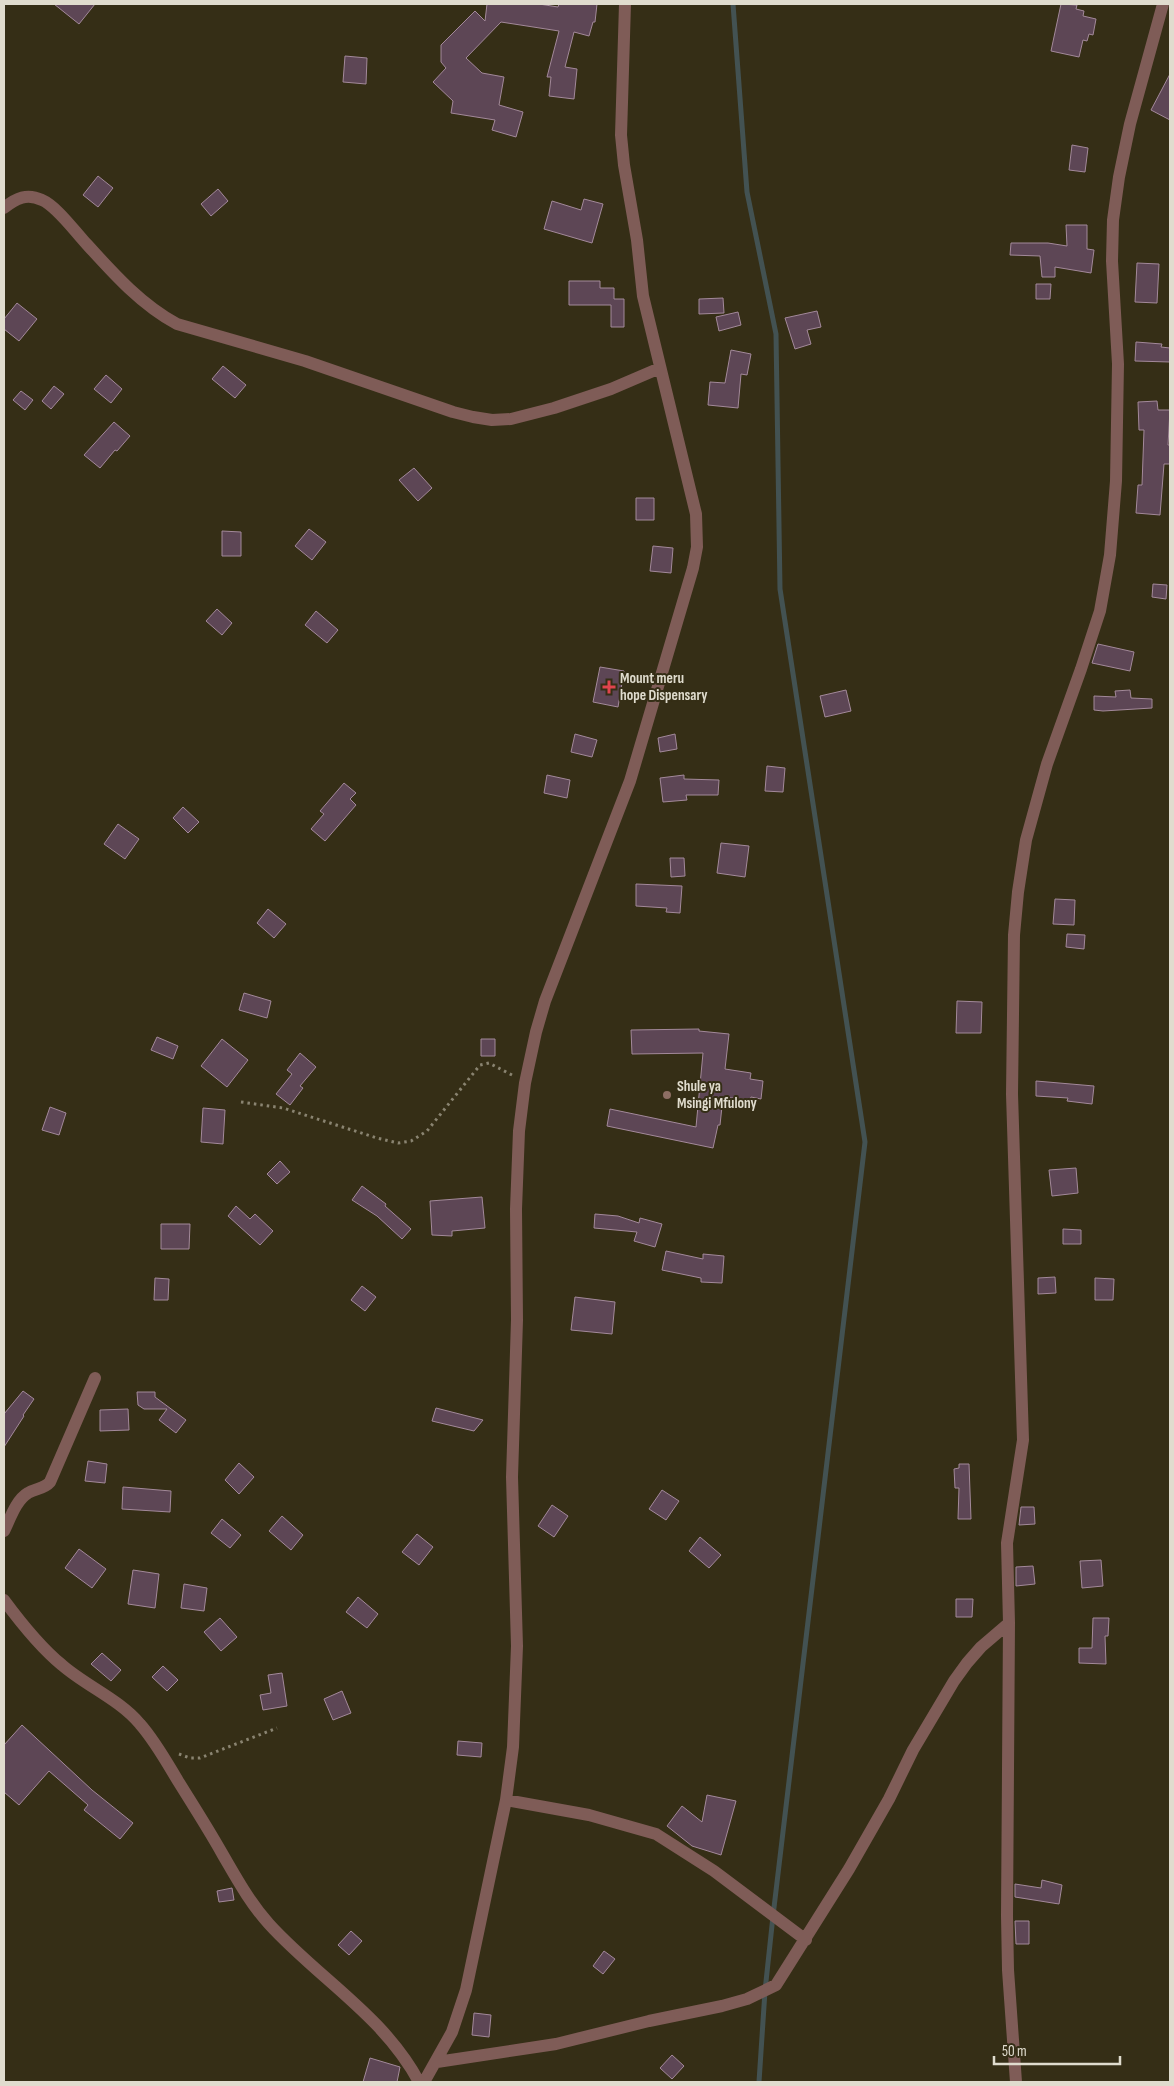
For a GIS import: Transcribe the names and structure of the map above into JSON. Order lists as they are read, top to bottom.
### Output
{
  "places": {
    "health": ["Mount meru hope Dispensary"],
    "other": ["Shule ya Msingi Mfulony"]
  },
  "scale_bar": "50 m"
}
